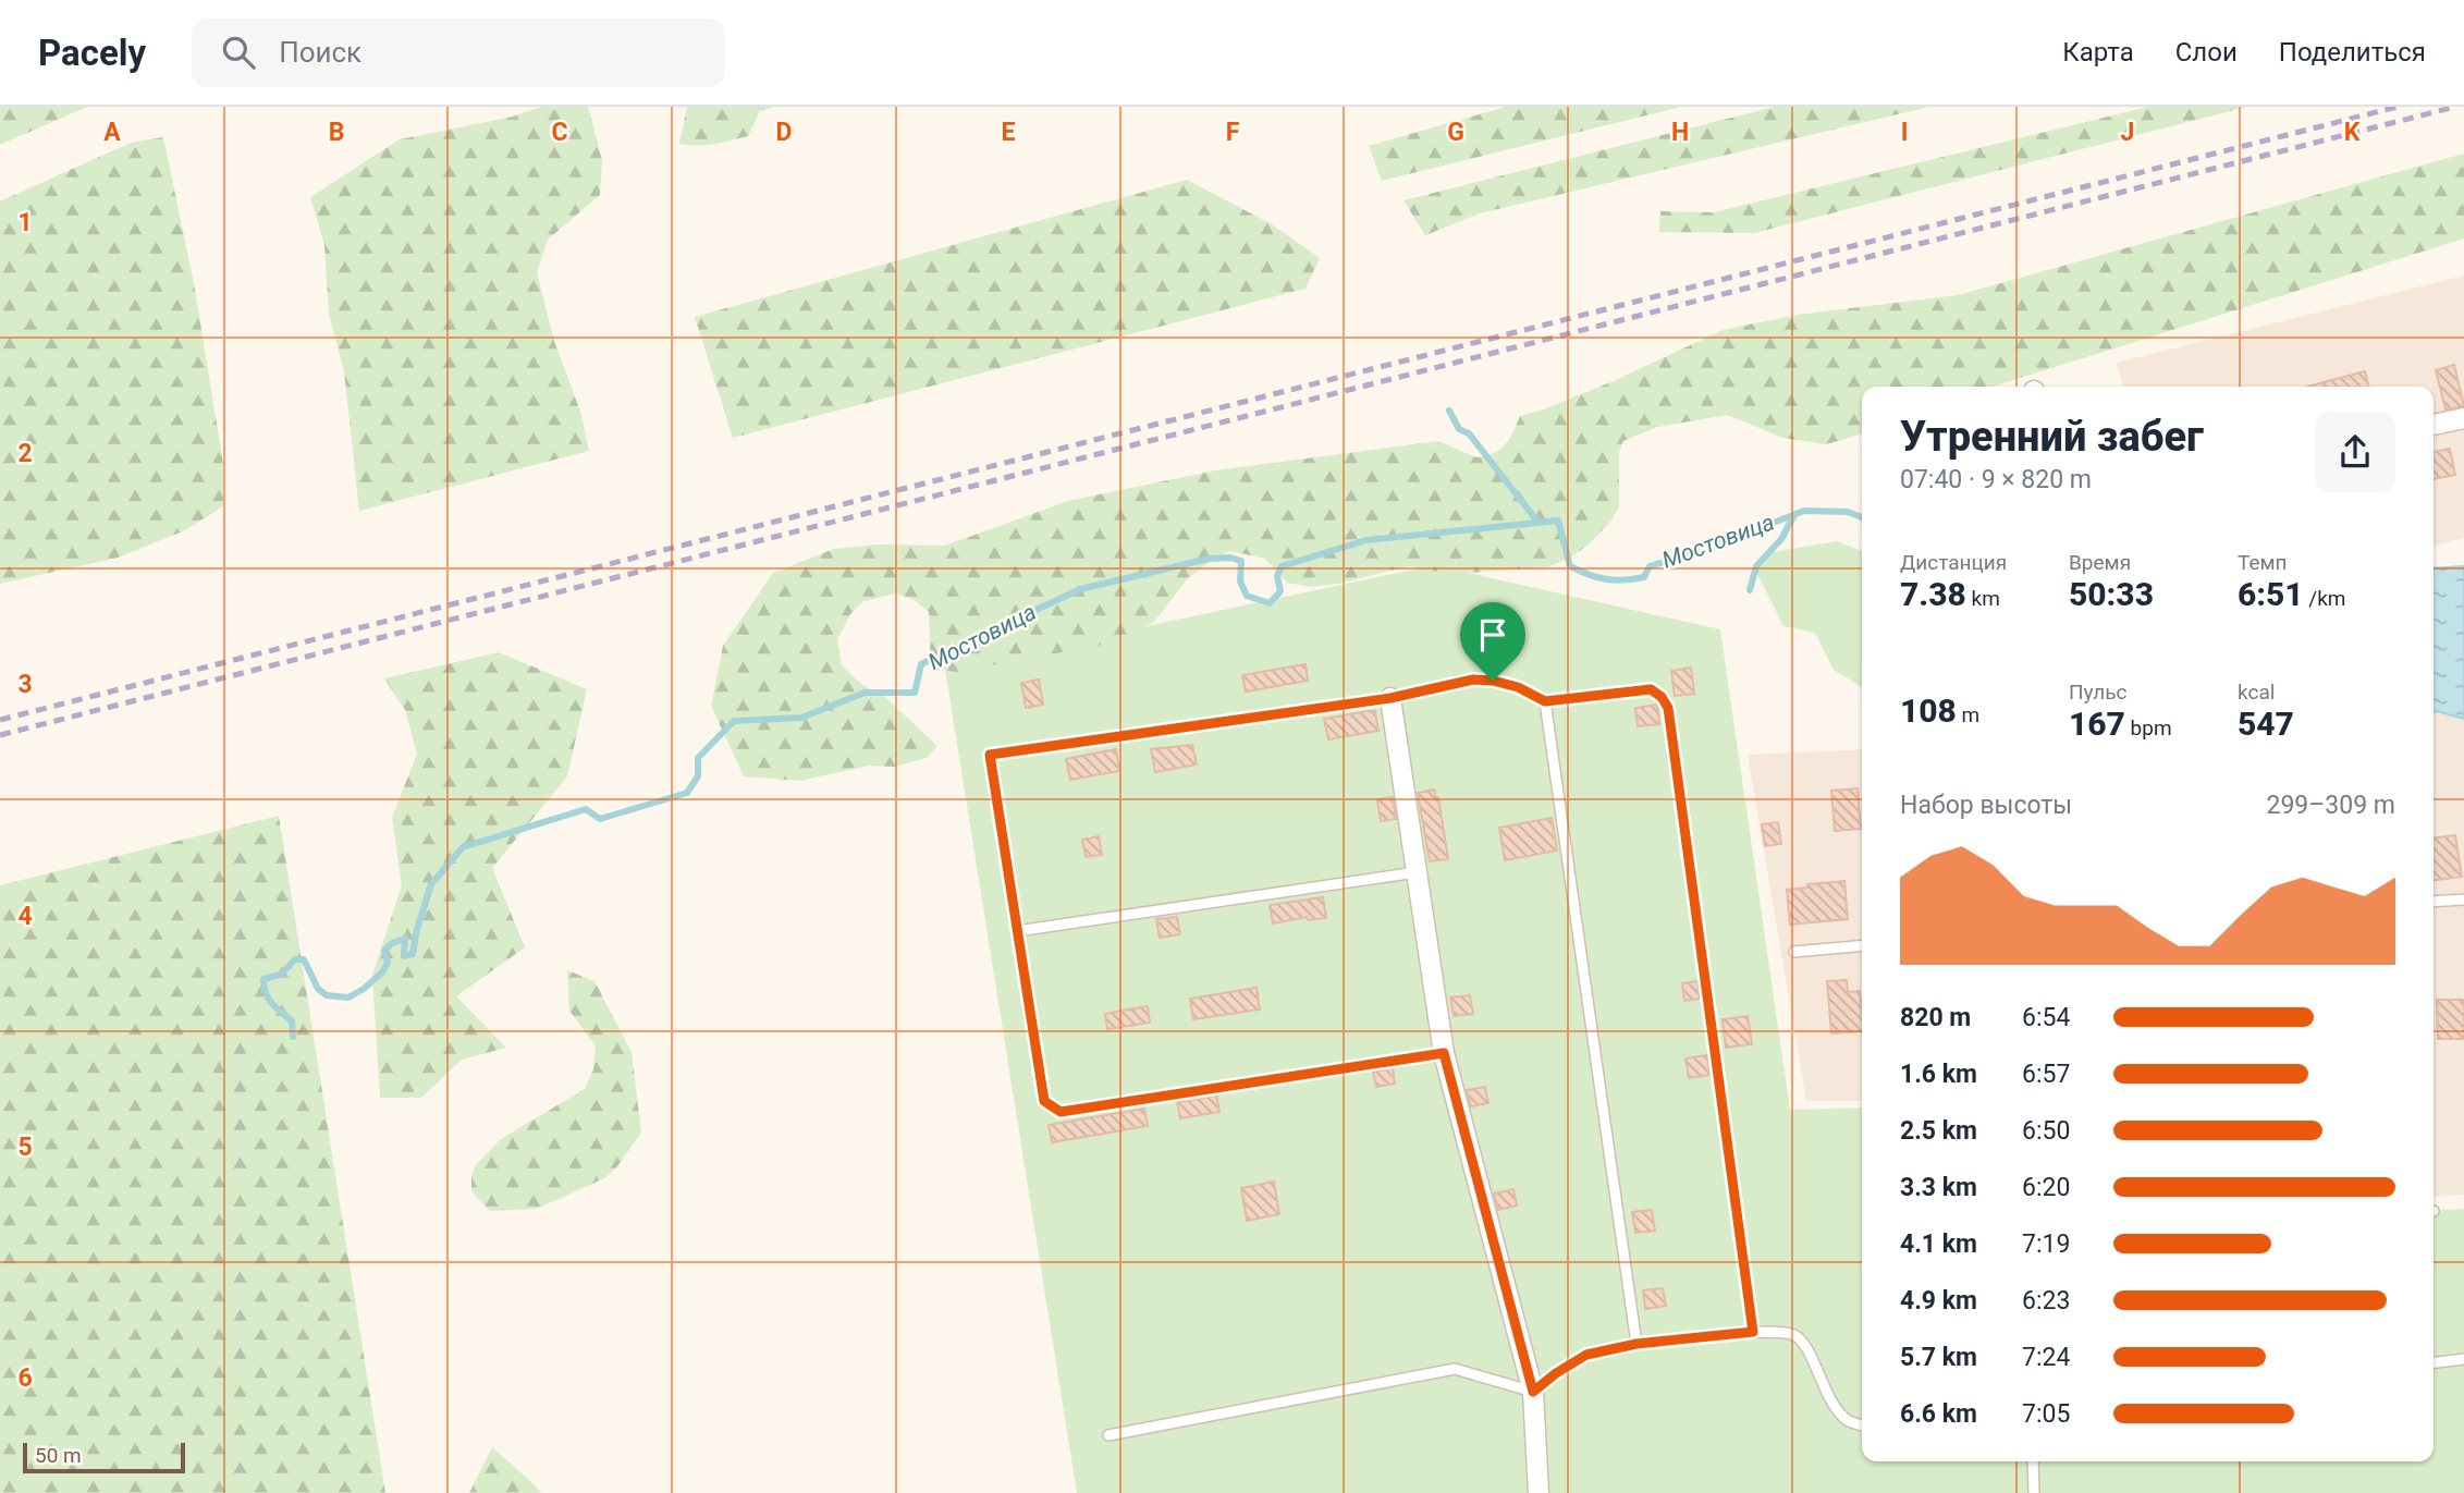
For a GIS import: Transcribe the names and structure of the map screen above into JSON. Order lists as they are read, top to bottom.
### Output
{
  "water": ["Мостовица"],
  "scale_bar": "50 m",
  "page": {
    "header": "Pacely",
    "search": "Поиск",
    "nav": ["Карта", "Слои", "Поделиться"],
    "heading": ["Утренний забег", "07:40 · 9 × 820 m"],
    "stats": [
      ["Дистанция", "7.38 km"],
      ["Время", "50:33"],
      ["Темп", "6:51 /km"],
      ["108 m"],
      ["Пульс", "167 bpm"],
      ["kcal", "547"]
    ],
    "chart": ["Набор высоты", "299–309 m"],
    "list": [
      {
        "name": "820 m",
        "note": "6:54"
      },
      {
        "name": "1.6 km",
        "note": "6:57"
      },
      {
        "name": "2.5 km",
        "note": "6:50"
      },
      {
        "name": "3.3 km",
        "note": "6:20"
      },
      {
        "name": "4.1 km",
        "note": "7:19"
      },
      {
        "name": "4.9 km",
        "note": "6:23"
      },
      {
        "name": "5.7 km",
        "note": "7:24"
      },
      {
        "name": "6.6 km",
        "note": "7:05"
      }
    ],
    "scale": "50 m"
  },
  "grid": {
    "columns": [
      "A",
      "B",
      "C",
      "D",
      "E",
      "F",
      "G",
      "H",
      "I",
      "J",
      "K"
    ],
    "rows": [
      "1",
      "2",
      "3",
      "4",
      "5",
      "6"
    ]
  }
}
